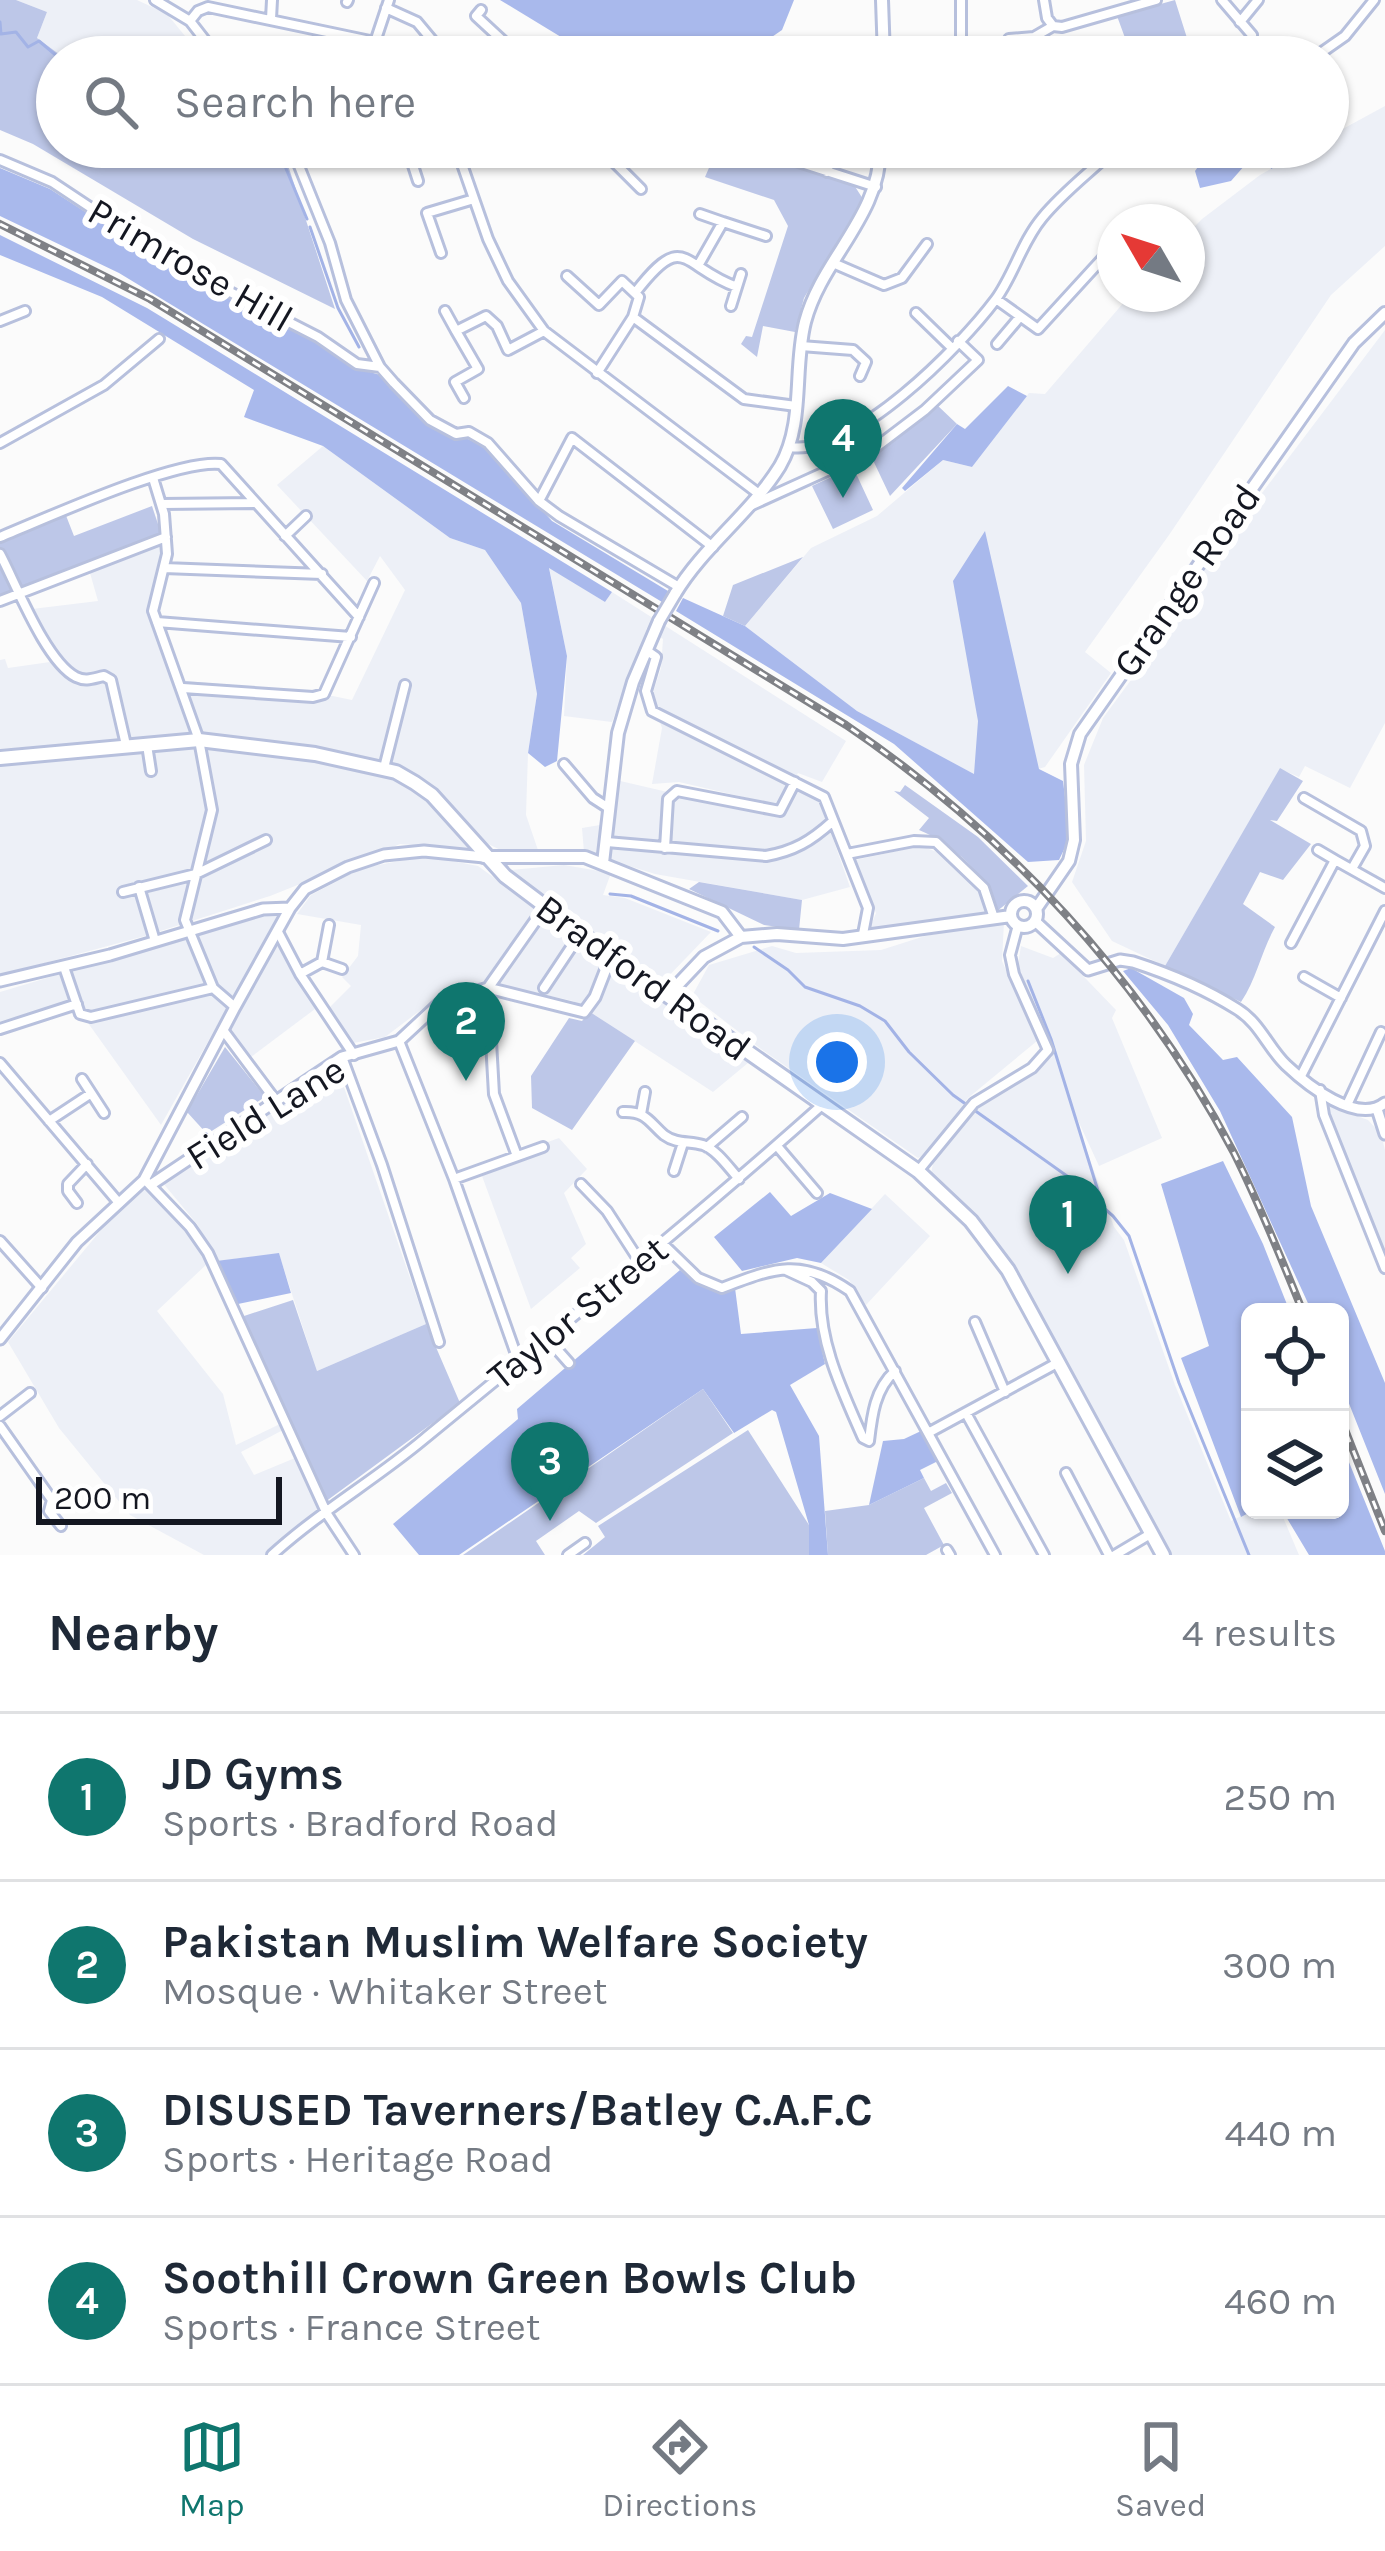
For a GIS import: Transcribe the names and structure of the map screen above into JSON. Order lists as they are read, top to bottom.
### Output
{
  "streets": {
    "main road": ["Grange Road", "Bradford Road"],
    "street": ["Primrose Hill", "Field Lane", "Taylor Street"]
  },
  "crossings": [
    ["Bradford Road", "Taylor Street"]
  ],
  "scale_bar": "200 m",
  "north": "top left",
  "page": {
    "search": "Search here",
    "pins": [
      "4",
      "2",
      "1",
      "3"
    ],
    "scale": "200 m",
    "heading": ["Nearby", "4 results"],
    "list": [
      {
        "mark": "1",
        "name": "JD Gyms",
        "note": "Sports · Bradford Road",
        "value": "250 m"
      },
      {
        "mark": "2",
        "name": "Pakistan Muslim Welfare Society",
        "note": "Mosque · Whitaker Street",
        "value": "300 m"
      },
      {
        "mark": "3",
        "name": "DISUSED Taverners/Batley C.A.F.C",
        "note": "Sports · Heritage Road",
        "value": "440 m"
      },
      {
        "mark": "4",
        "name": "Soothill Crown Green Bowls Club",
        "note": "Sports · France Street",
        "value": "460 m"
      }
    ],
    "nav": ["Map", "Directions", "Saved"]
  }
}
